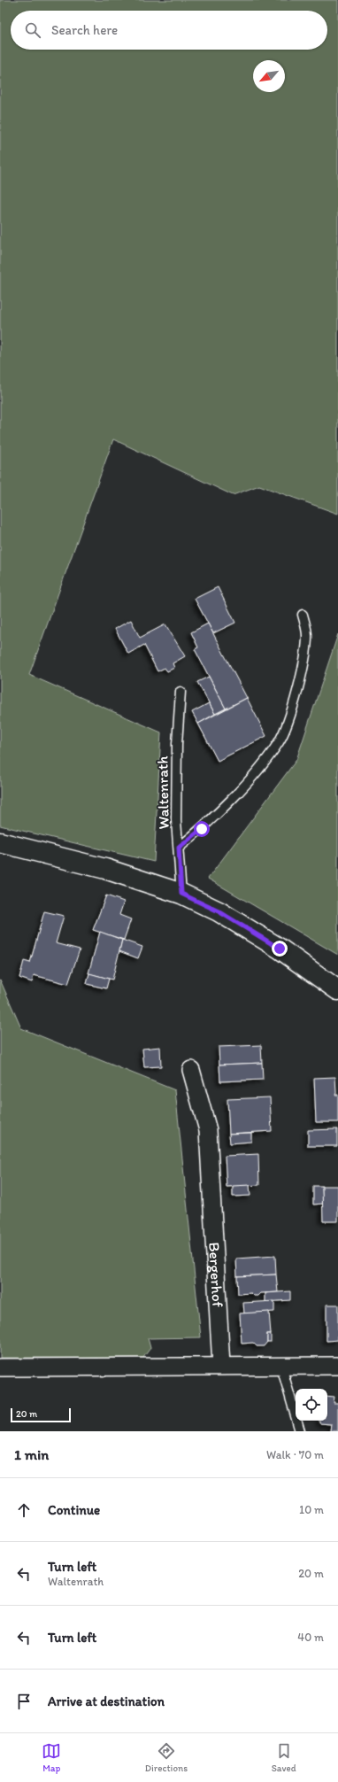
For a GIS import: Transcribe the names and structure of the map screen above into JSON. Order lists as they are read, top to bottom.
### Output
{
  "streets": {
    "street": ["Bergerhof"],
    "lane": ["Waltenrath"]
  },
  "scale_bar": "20 m",
  "north": "bottom left",
  "page": {
    "search": "Search here",
    "scale": "20 m",
    "heading": ["1 min", "Walk · 70 m"],
    "list": [
      ["Continue", "10 m"],
      ["Turn left", "Waltenrath", "20 m"],
      ["Turn left", "40 m"],
      "Arrive at destination"
    ],
    "nav": ["Map", "Directions", "Saved"]
  }
}
